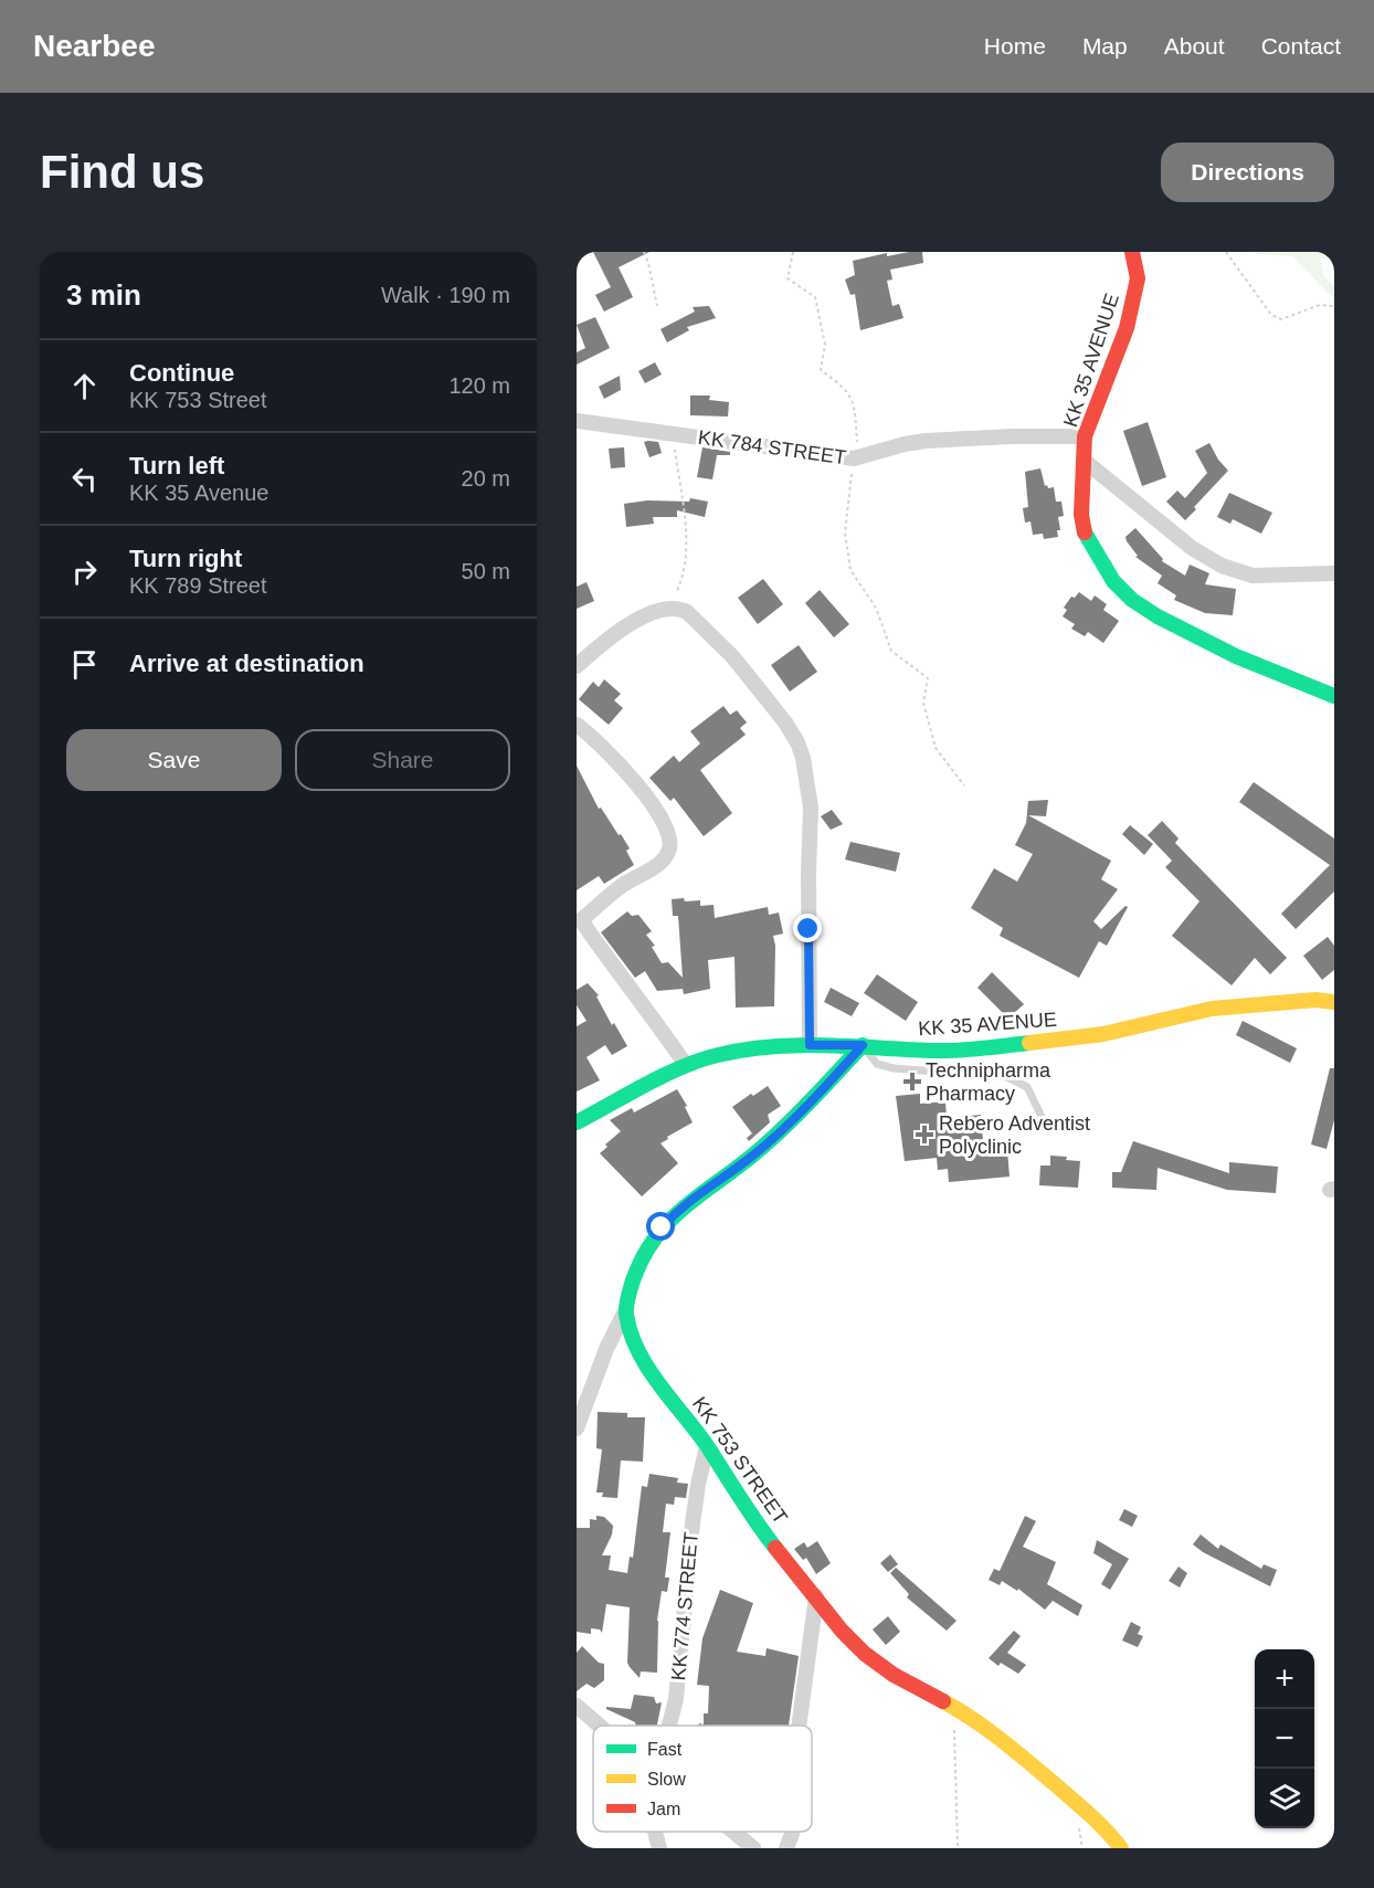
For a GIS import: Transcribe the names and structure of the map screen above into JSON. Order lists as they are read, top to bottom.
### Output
{
  "streets": {
    "main road": ["KK 35 AVENUE", "KK 753 STREET"],
    "street": ["KK 784 STREET", "KK 774 STREET"]
  },
  "crossings": [
    ["KK 35 AVENUE", "KK 784 STREET"],
    ["KK 753 STREET", "KK 774 STREET"]
  ],
  "places": {
    "health": ["Technipharma Pharmacy", "Rebero Adventist Polyclinic"]
  },
  "legend": ["Fast", "Slow", "Jam"],
  "page": {
    "header": "Nearbee",
    "nav": [
      "Home",
      "Map",
      "About",
      "Contact"
    ],
    "buttons": [
      "Directions",
      ["Save", "Share"]
    ],
    "title": "Find us",
    "heading": ["3 min", "Walk · 190 m"],
    "list": [
      ["Continue", "KK 753 Street", "120 m"],
      ["Turn left", "KK 35 Avenue", "20 m"],
      ["Turn right", "KK 789 Street", "50 m"],
      "Arrive at destination"
    ],
    "map_buttons": ["+", "−"]
  }
}
